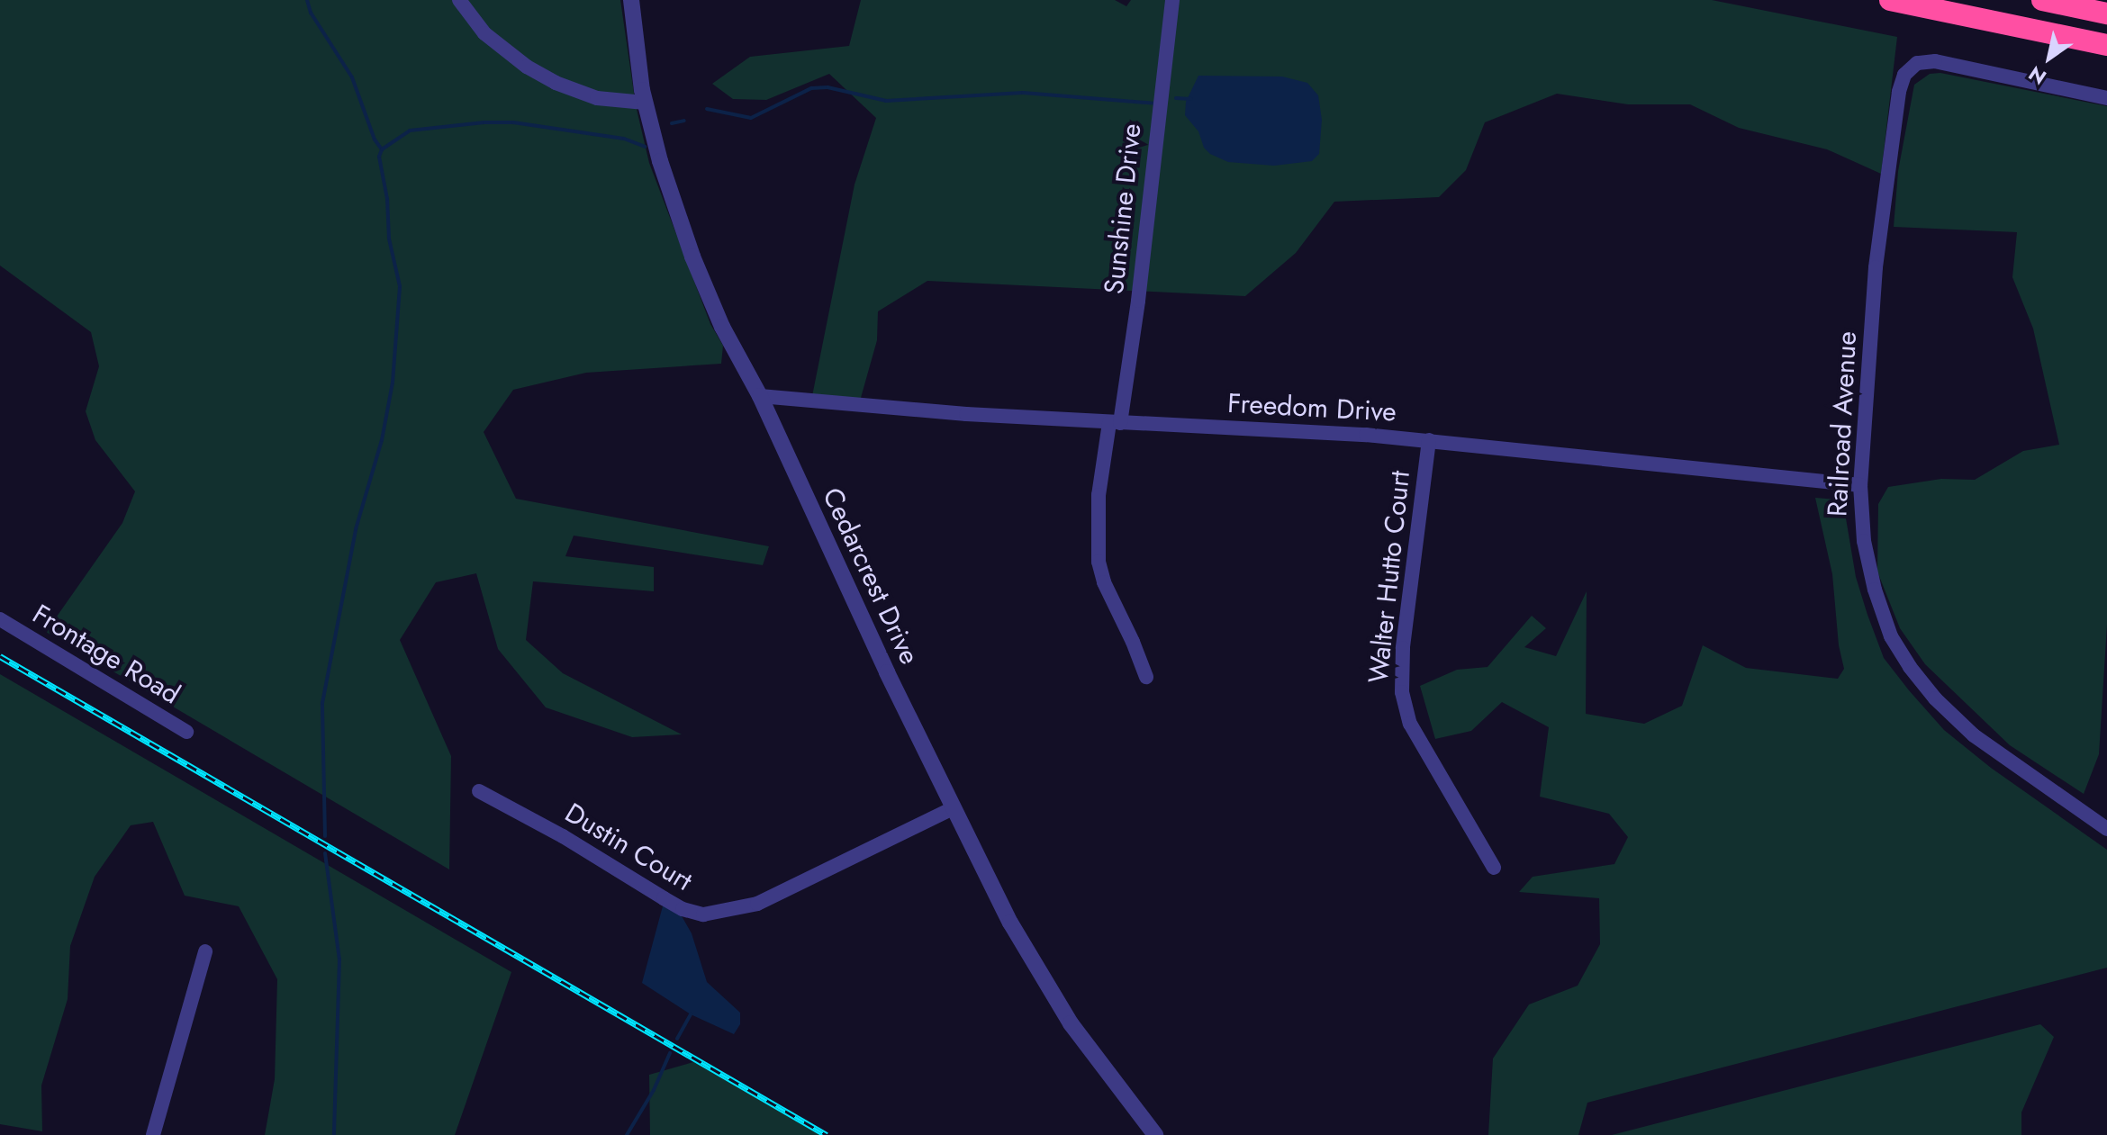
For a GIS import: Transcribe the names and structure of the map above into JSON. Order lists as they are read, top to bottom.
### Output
{
  "streets": {
    "street": [
      "Sunshine Drive",
      "Freedom Drive",
      "Railroad Avenue",
      "Cedarcrest Drive",
      "Walter Hutto Court",
      "Frontage Road",
      "Dustin Court"
    ]
  },
  "crossings": [
    ["Sunshine Drive", "Freedom Drive"],
    ["Freedom Drive", "Railroad Avenue"],
    ["Freedom Drive", "Cedarcrest Drive"],
    ["Freedom Drive", "Walter Hutto Court"],
    ["Cedarcrest Drive", "Dustin Court"]
  ],
  "north": "bottom left"
}
